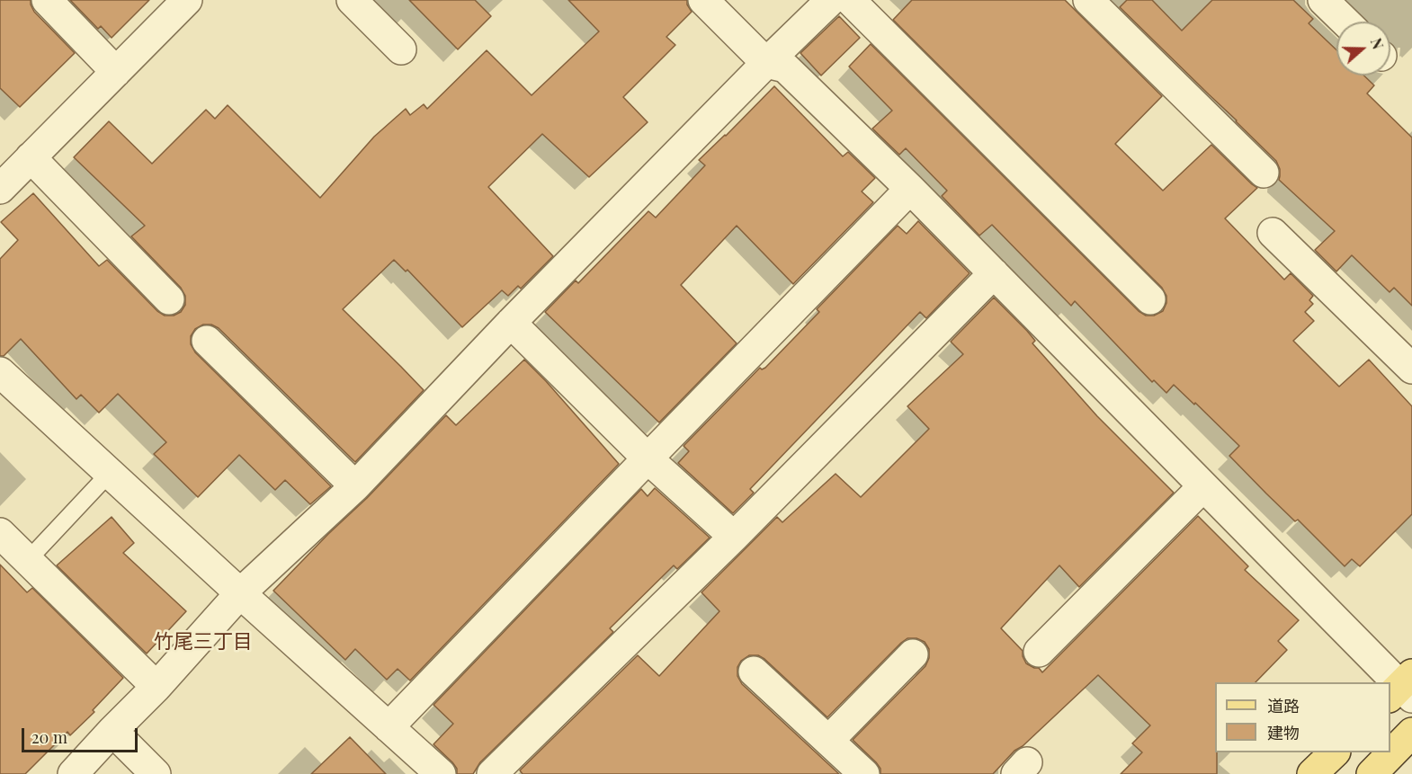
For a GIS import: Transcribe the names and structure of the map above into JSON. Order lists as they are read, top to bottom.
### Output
{
  "districts": ["竹尾三丁目"],
  "legend": ["道路", "建物"],
  "scale_bar": "20 m",
  "north": "right"
}
